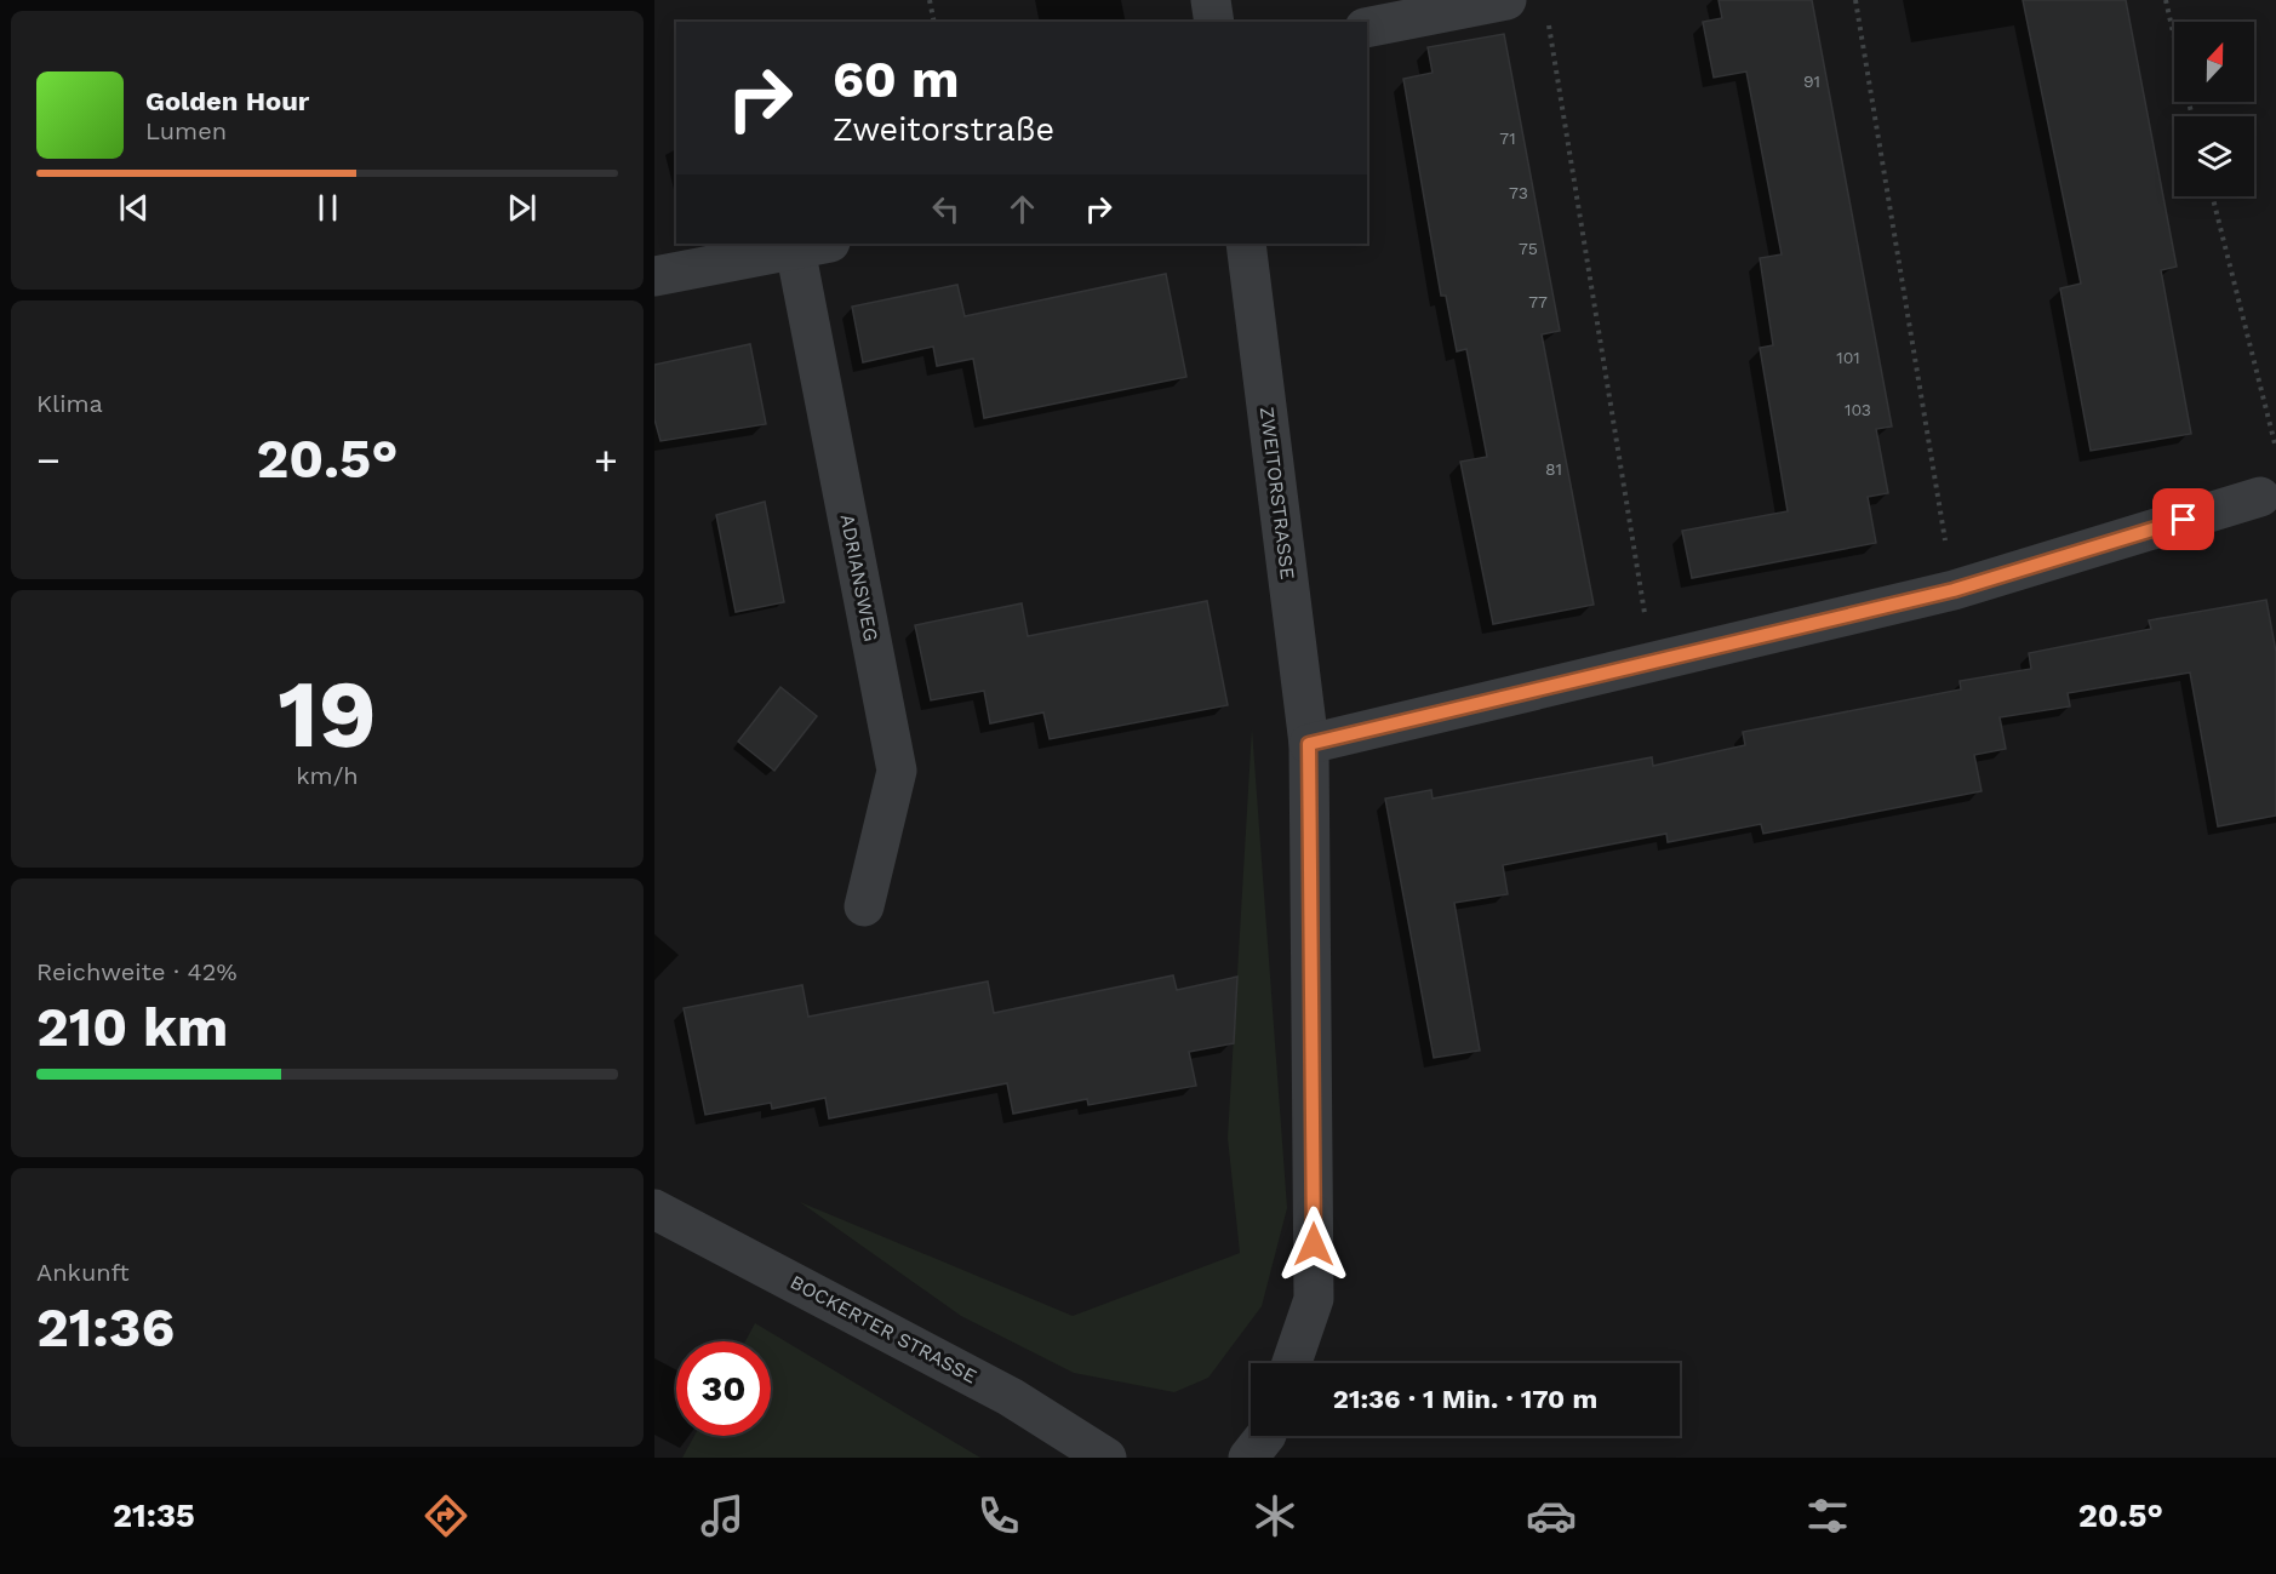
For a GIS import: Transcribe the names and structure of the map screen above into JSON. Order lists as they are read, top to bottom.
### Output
{
  "streets": {
    "street": ["ZWEITORSTRASSE", "ADRIANSWEG", "BOCKERTER STRASSE"]
  },
  "house_numbers": [
    "91",
    "71",
    "73",
    "75",
    "77",
    "101",
    "103",
    "81"
  ],
  "north": "top",
  "page": {
    "turn": ["60 m", "Zweitorstraße"],
    "song": ["Golden Hour", "Lumen"],
    "tile": [
      "Klima",
      ["19", "km/h"],
      ["Reichweite · 42%", "210 km"],
      ["Ankunft", "21:36"]
    ],
    "heat": ["−", "20.5°", "+"],
    "limit": "30",
    "trip": "21:36 · 1 Min. · 170 m",
    "tabs": ["21:35", "20.5°"]
  }
}
